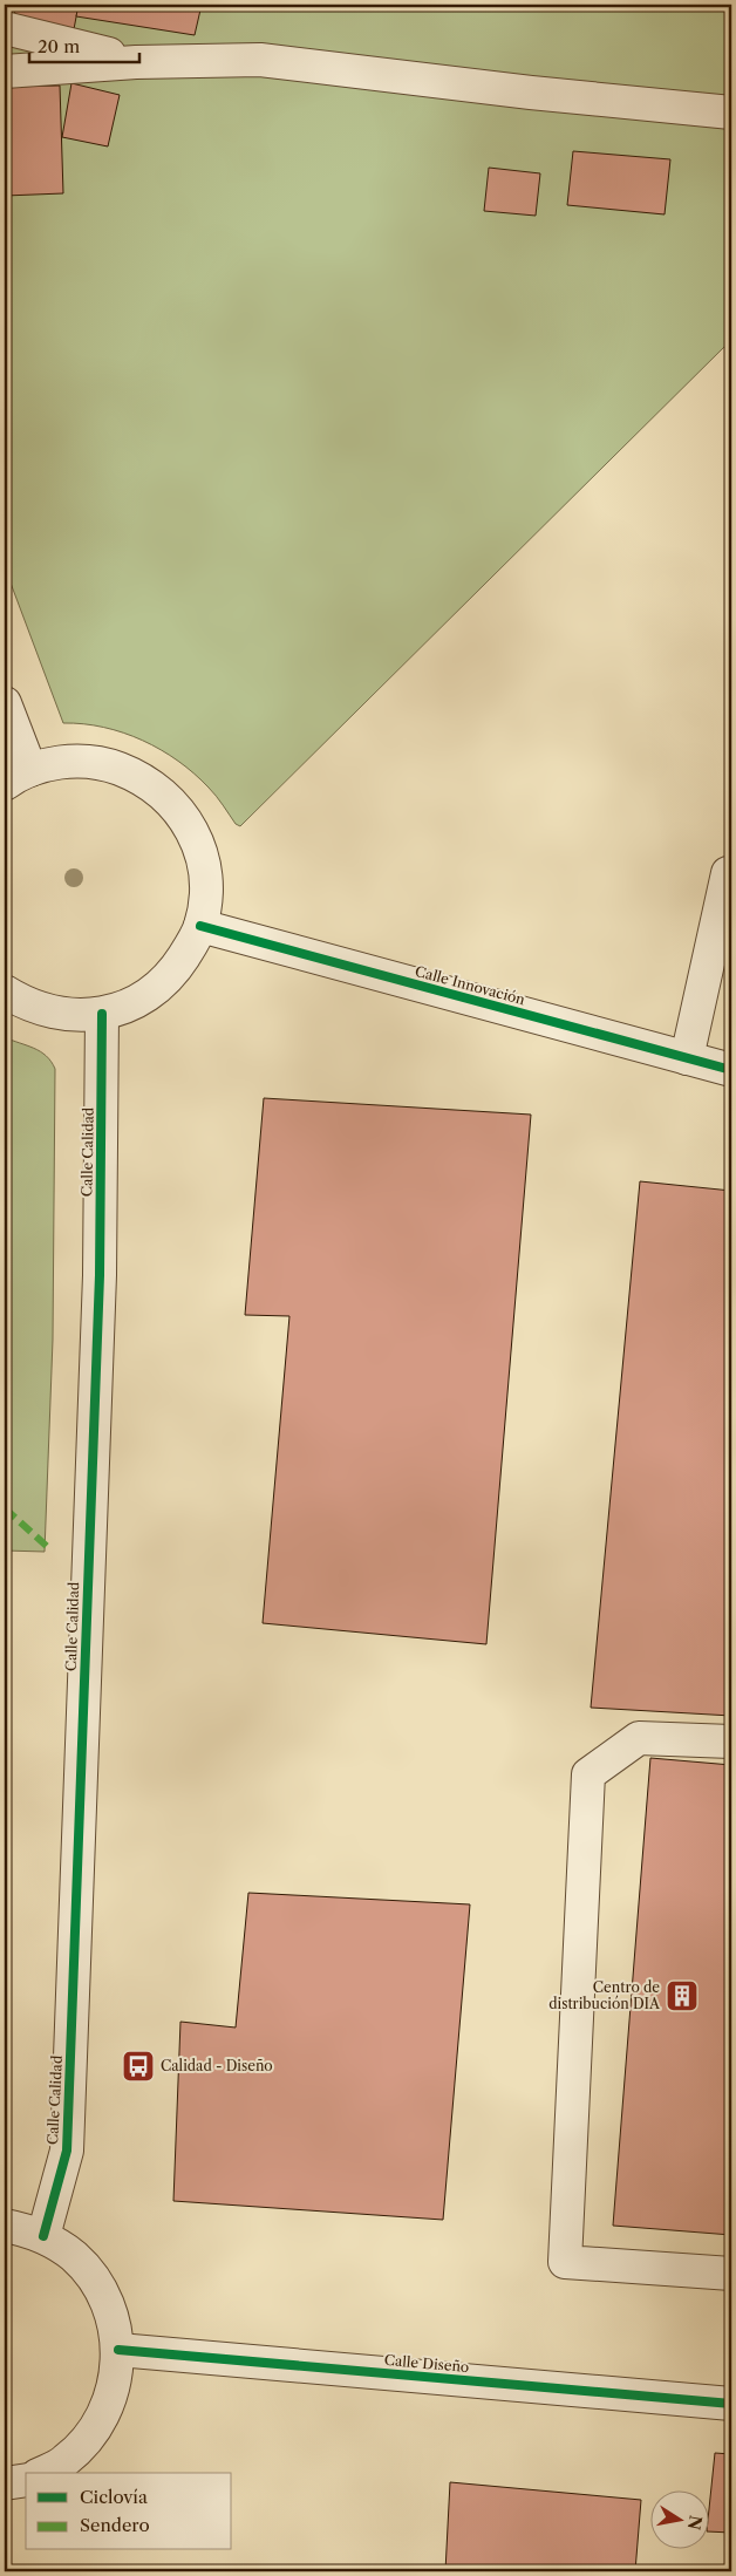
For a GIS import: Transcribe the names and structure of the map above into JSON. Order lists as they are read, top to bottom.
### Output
{
  "streets": {
    "street": ["Calle Innovación", "Calle Calidad", "Calle Diseño"]
  },
  "places": {
    "building": ["Centro de distribución DIA"],
    "bus stop": ["Calidad - Diseño"]
  },
  "legend": ["Ciclovía", "Sendero"],
  "scale_bar": "20 m",
  "north": "right"
}
